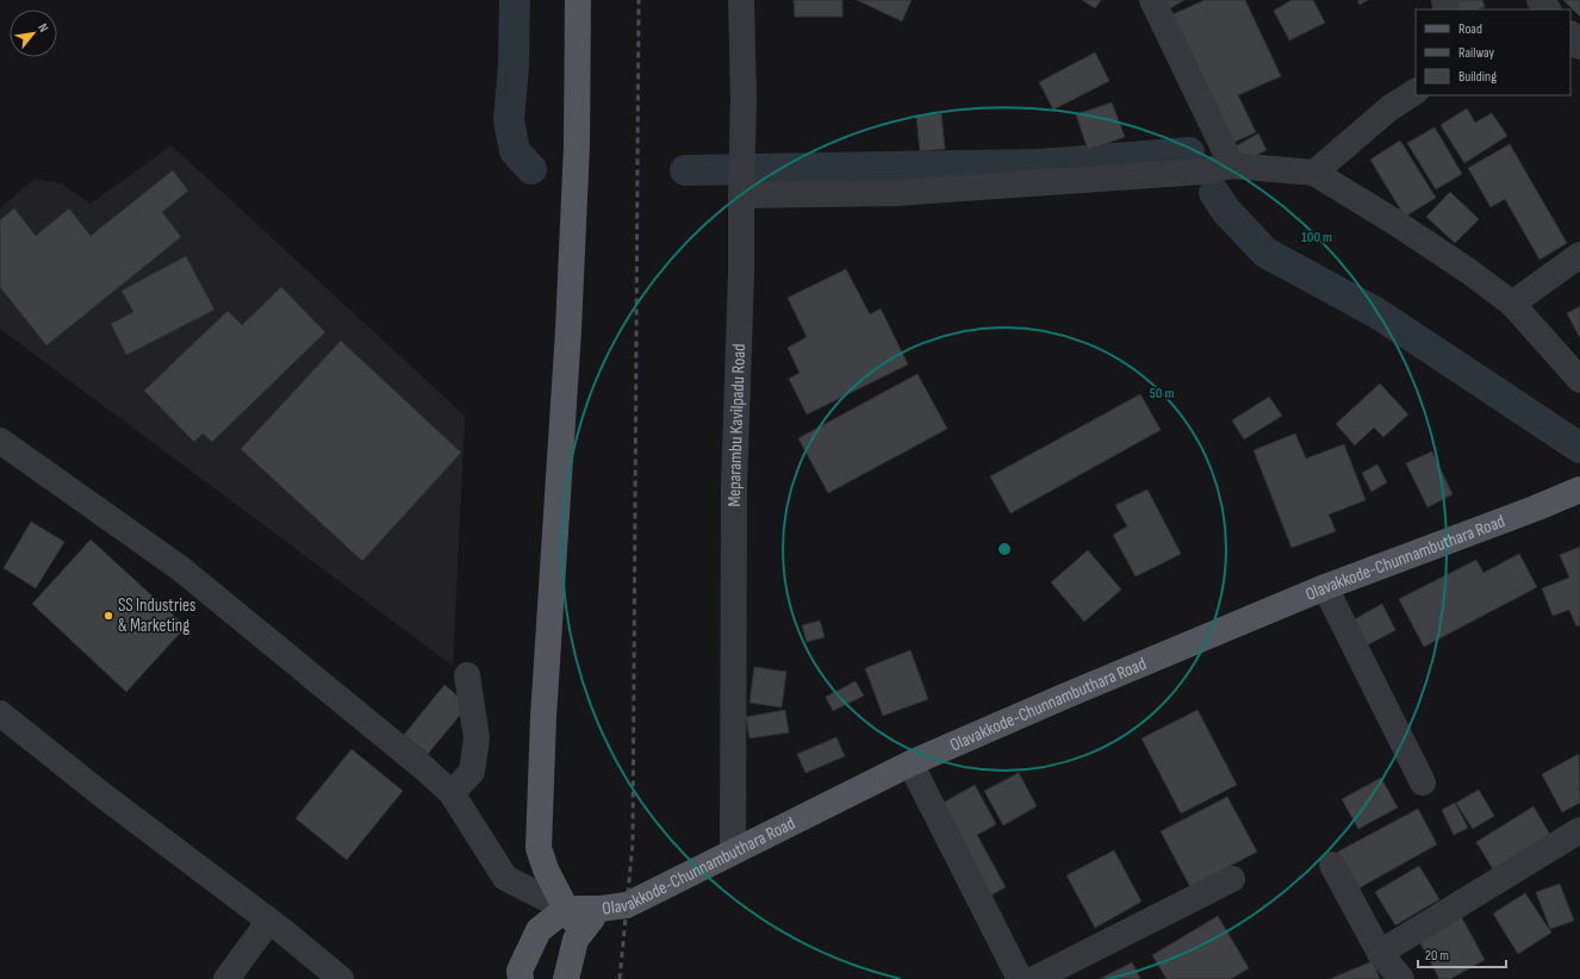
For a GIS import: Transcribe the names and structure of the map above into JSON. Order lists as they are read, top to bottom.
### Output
{
  "streets": {
    "main road": ["Olavakkode-Chunnambuthara Road"],
    "street": ["Meparambu Kavilpadu Road"]
  },
  "crossings": [
    ["Meparambu Kavilpadu Road", "Olavakkode-Chunnambuthara Road"]
  ],
  "places": ["SS Industries & Marketing"],
  "legend": ["Road", "Railway", "Building"],
  "scale_bar": "20 m",
  "north": "top right",
  "rings": ["100 m", "50 m"]
}
